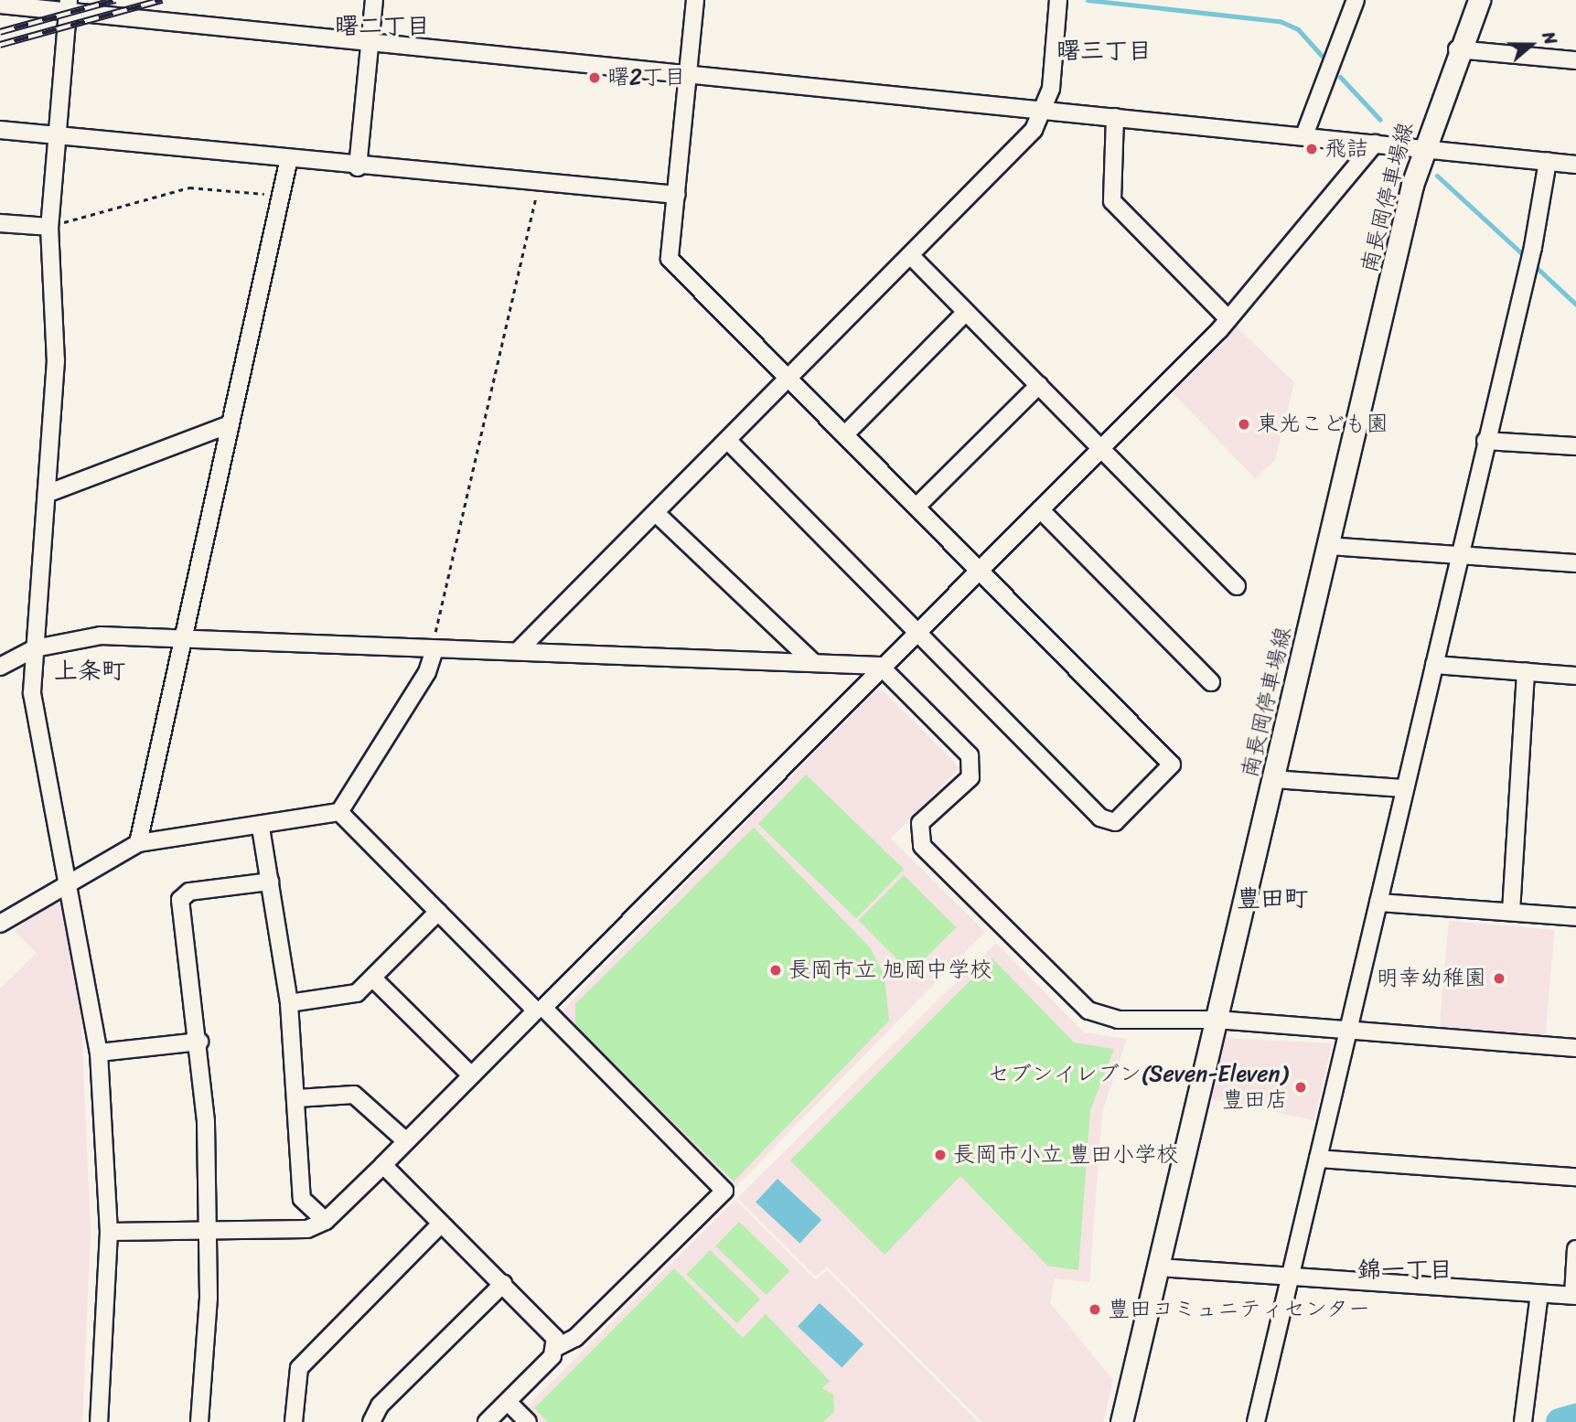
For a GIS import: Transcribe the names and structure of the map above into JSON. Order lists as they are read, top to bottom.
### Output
{
  "streets": {
    "main road": ["南長岡停車場線"]
  },
  "districts": [
    "曙二丁目",
    "曙三丁目",
    "上条町",
    "豊田町",
    "錦一丁目"
  ],
  "places": [
    "曙2丁目",
    "飛詰",
    "東光こども園",
    "長岡市立 旭岡中学校",
    "明幸幼稚園",
    "セブンイレブン(Seven-Eleven) 豊田店",
    "長岡市小立 豊田小学校",
    "豊田コミュニティセンター"
  ],
  "north": "right"
}
